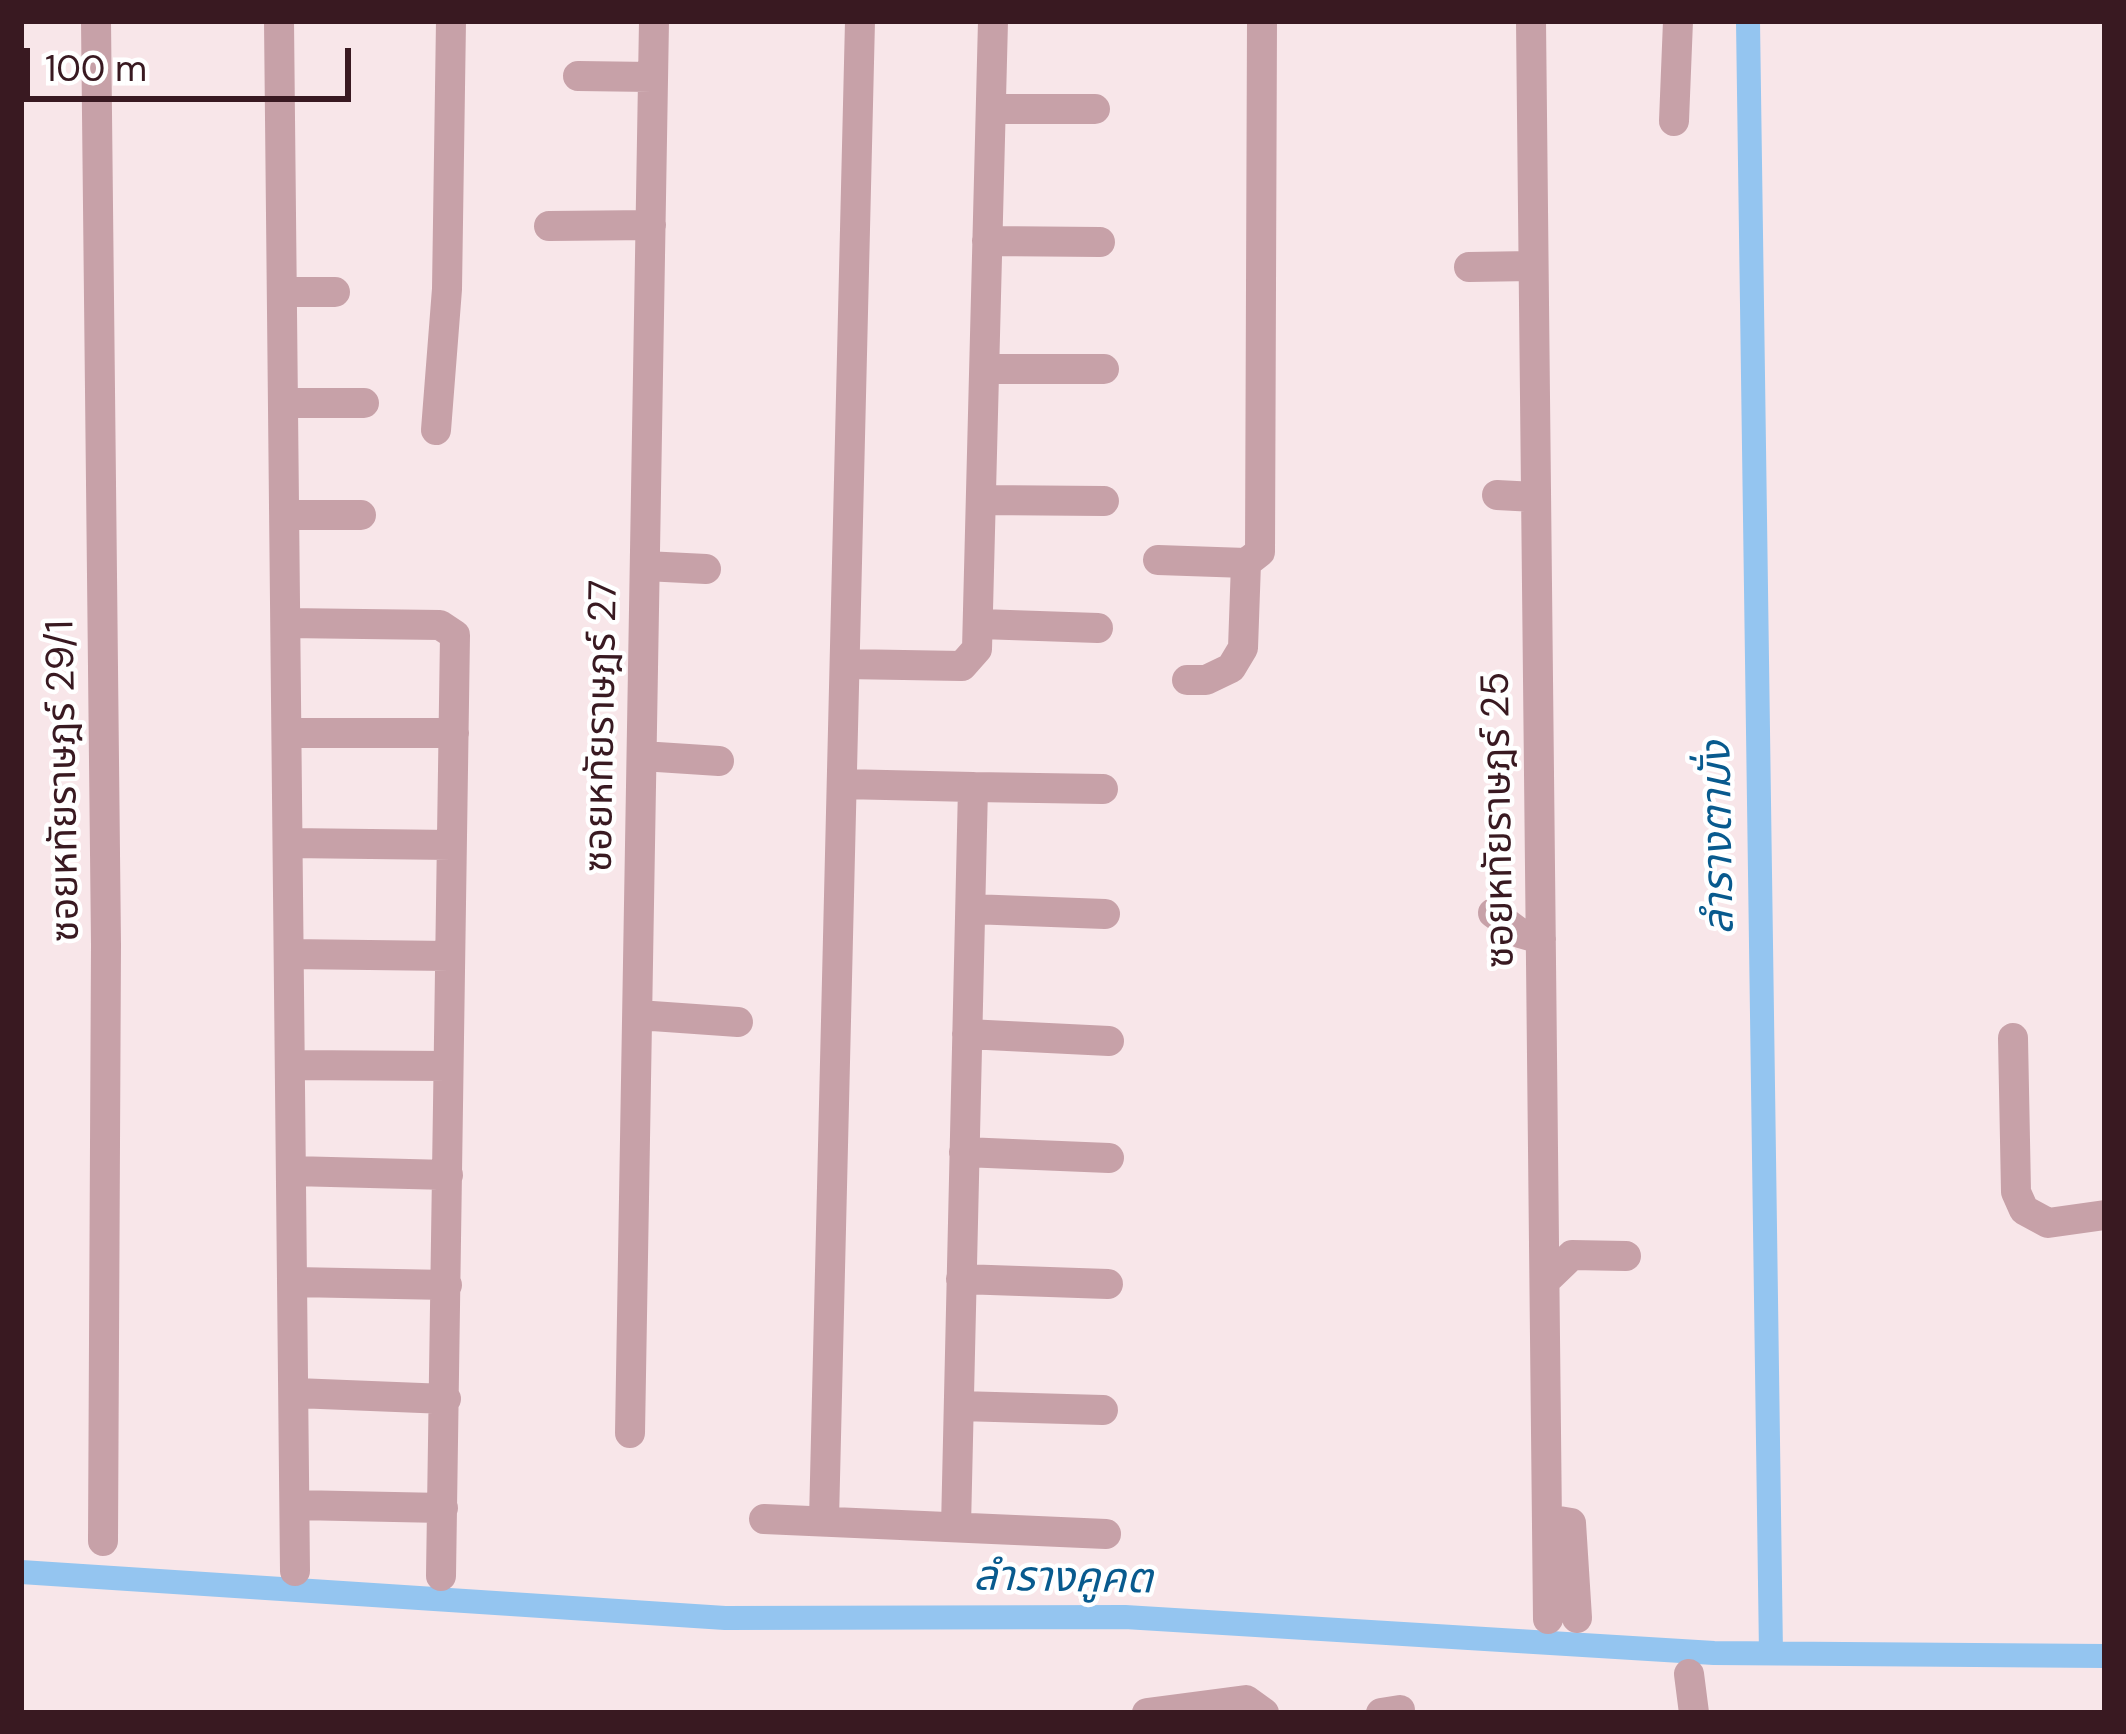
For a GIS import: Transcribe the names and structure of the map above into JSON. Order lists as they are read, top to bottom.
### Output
{
  "streets": {
    "street": ["ซอยหทัยราษฎร์ 27", "ซอยหทัยราษฎร์ 29/1", "ซอยหทัยราษฎร์ 25"]
  },
  "water": ["ลำรางตามั่ง", "ลำรางคูคต"],
  "scale_bar": "100 m"
}
